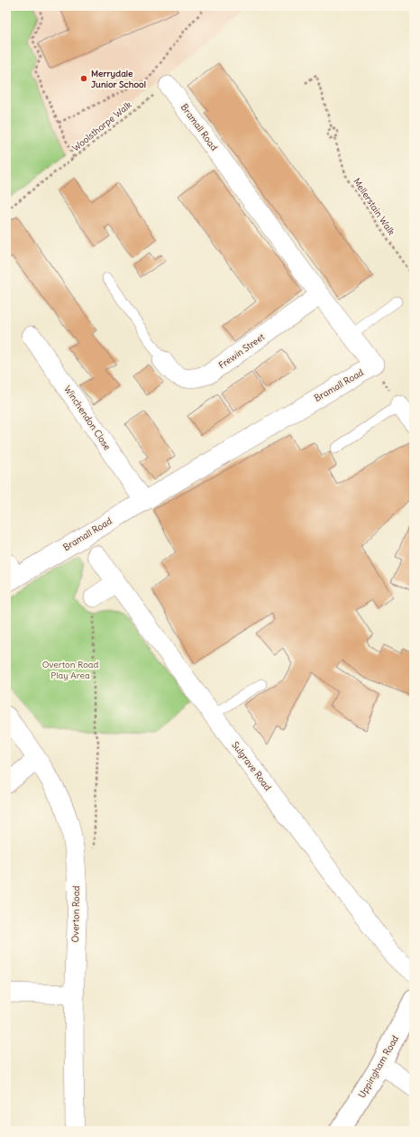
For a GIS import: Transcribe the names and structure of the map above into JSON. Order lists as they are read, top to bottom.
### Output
{
  "streets": {
    "main road": ["Uppingham Road"],
    "street": [
      "Bramall Road",
      "Frewin Street",
      "Winchendon Close",
      "Sulgrave Road",
      "Overton Road"
    ],
    "path": ["Woolsthorpe Walk", "Mellerstain Walk"]
  },
  "crossings": [
    ["Bramall Road", "Frewin Street"],
    ["Bramall Road", "Winchendon Close"]
  ],
  "parks": ["Overton Road Play Area"],
  "places": ["Merrydale Junior School"]
}
